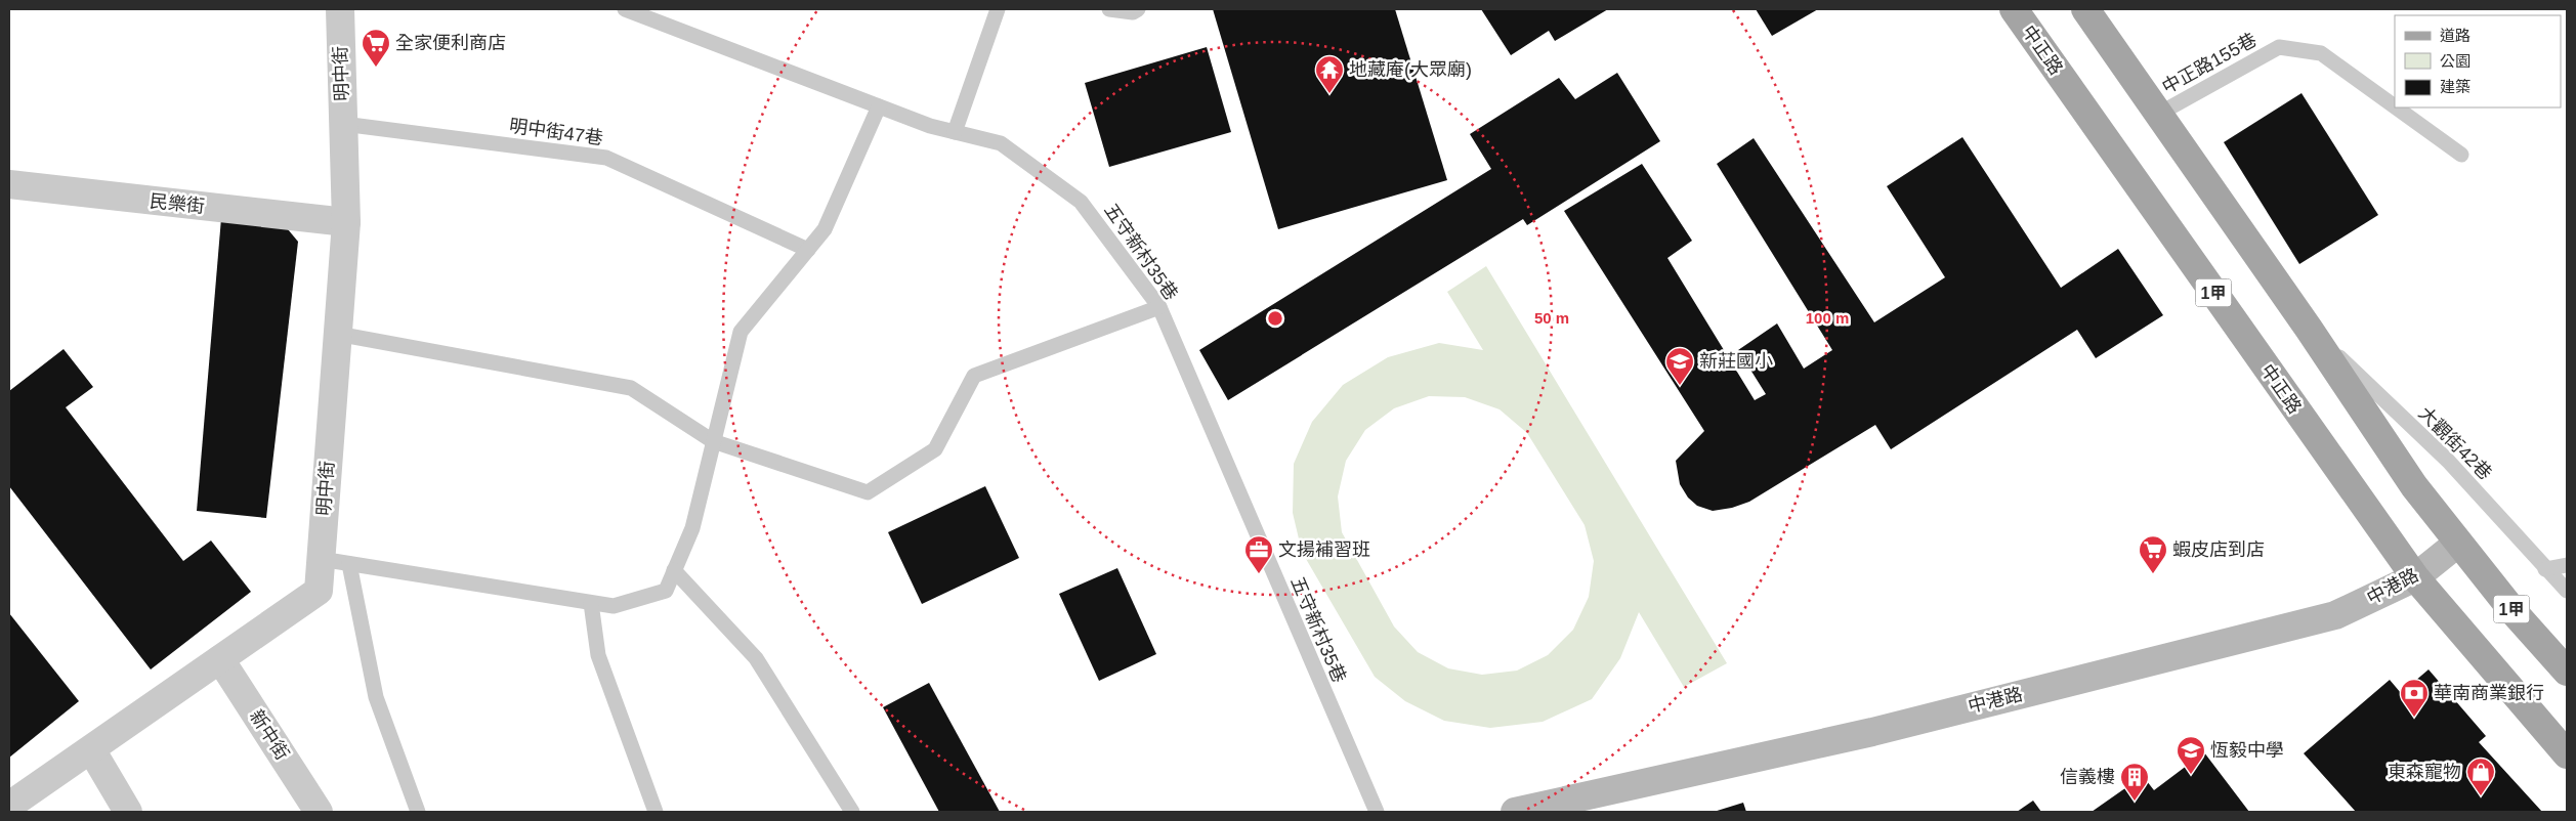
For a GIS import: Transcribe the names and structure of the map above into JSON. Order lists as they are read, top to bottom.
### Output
{
  "streets": {
    "main road": ["中正路", "1甲"],
    "street": [
      "明中街",
      "民樂街",
      "中港路",
      "新中街"
    ],
    "lane": [
      "中正路155巷",
      "明中街47巷",
      "五守新村35巷",
      "大觀街42巷"
    ]
  },
  "crossings": [
    ["中正路", "中港路"],
    ["中正路155巷", "1甲"],
    ["明中街", "明中街47巷"],
    ["明中街", "民樂街"],
    ["明中街", "新中街"],
    ["1甲", "大觀街42巷"],
    ["1甲", "中港路"]
  ],
  "places": {
    "supermarket": ["全家便利商店", "蝦皮店到店"],
    "temple": ["地藏庵(大眾廟)"],
    "school or university": ["新莊國小", "恆毅中學"],
    "office": ["文揚補習班"],
    "bank": ["華南商業銀行"],
    "shop": ["東森寵物"],
    "building": ["信義樓"]
  },
  "legend": ["道路", "公園", "建築"],
  "rings": ["50 m", "100 m"]
}
